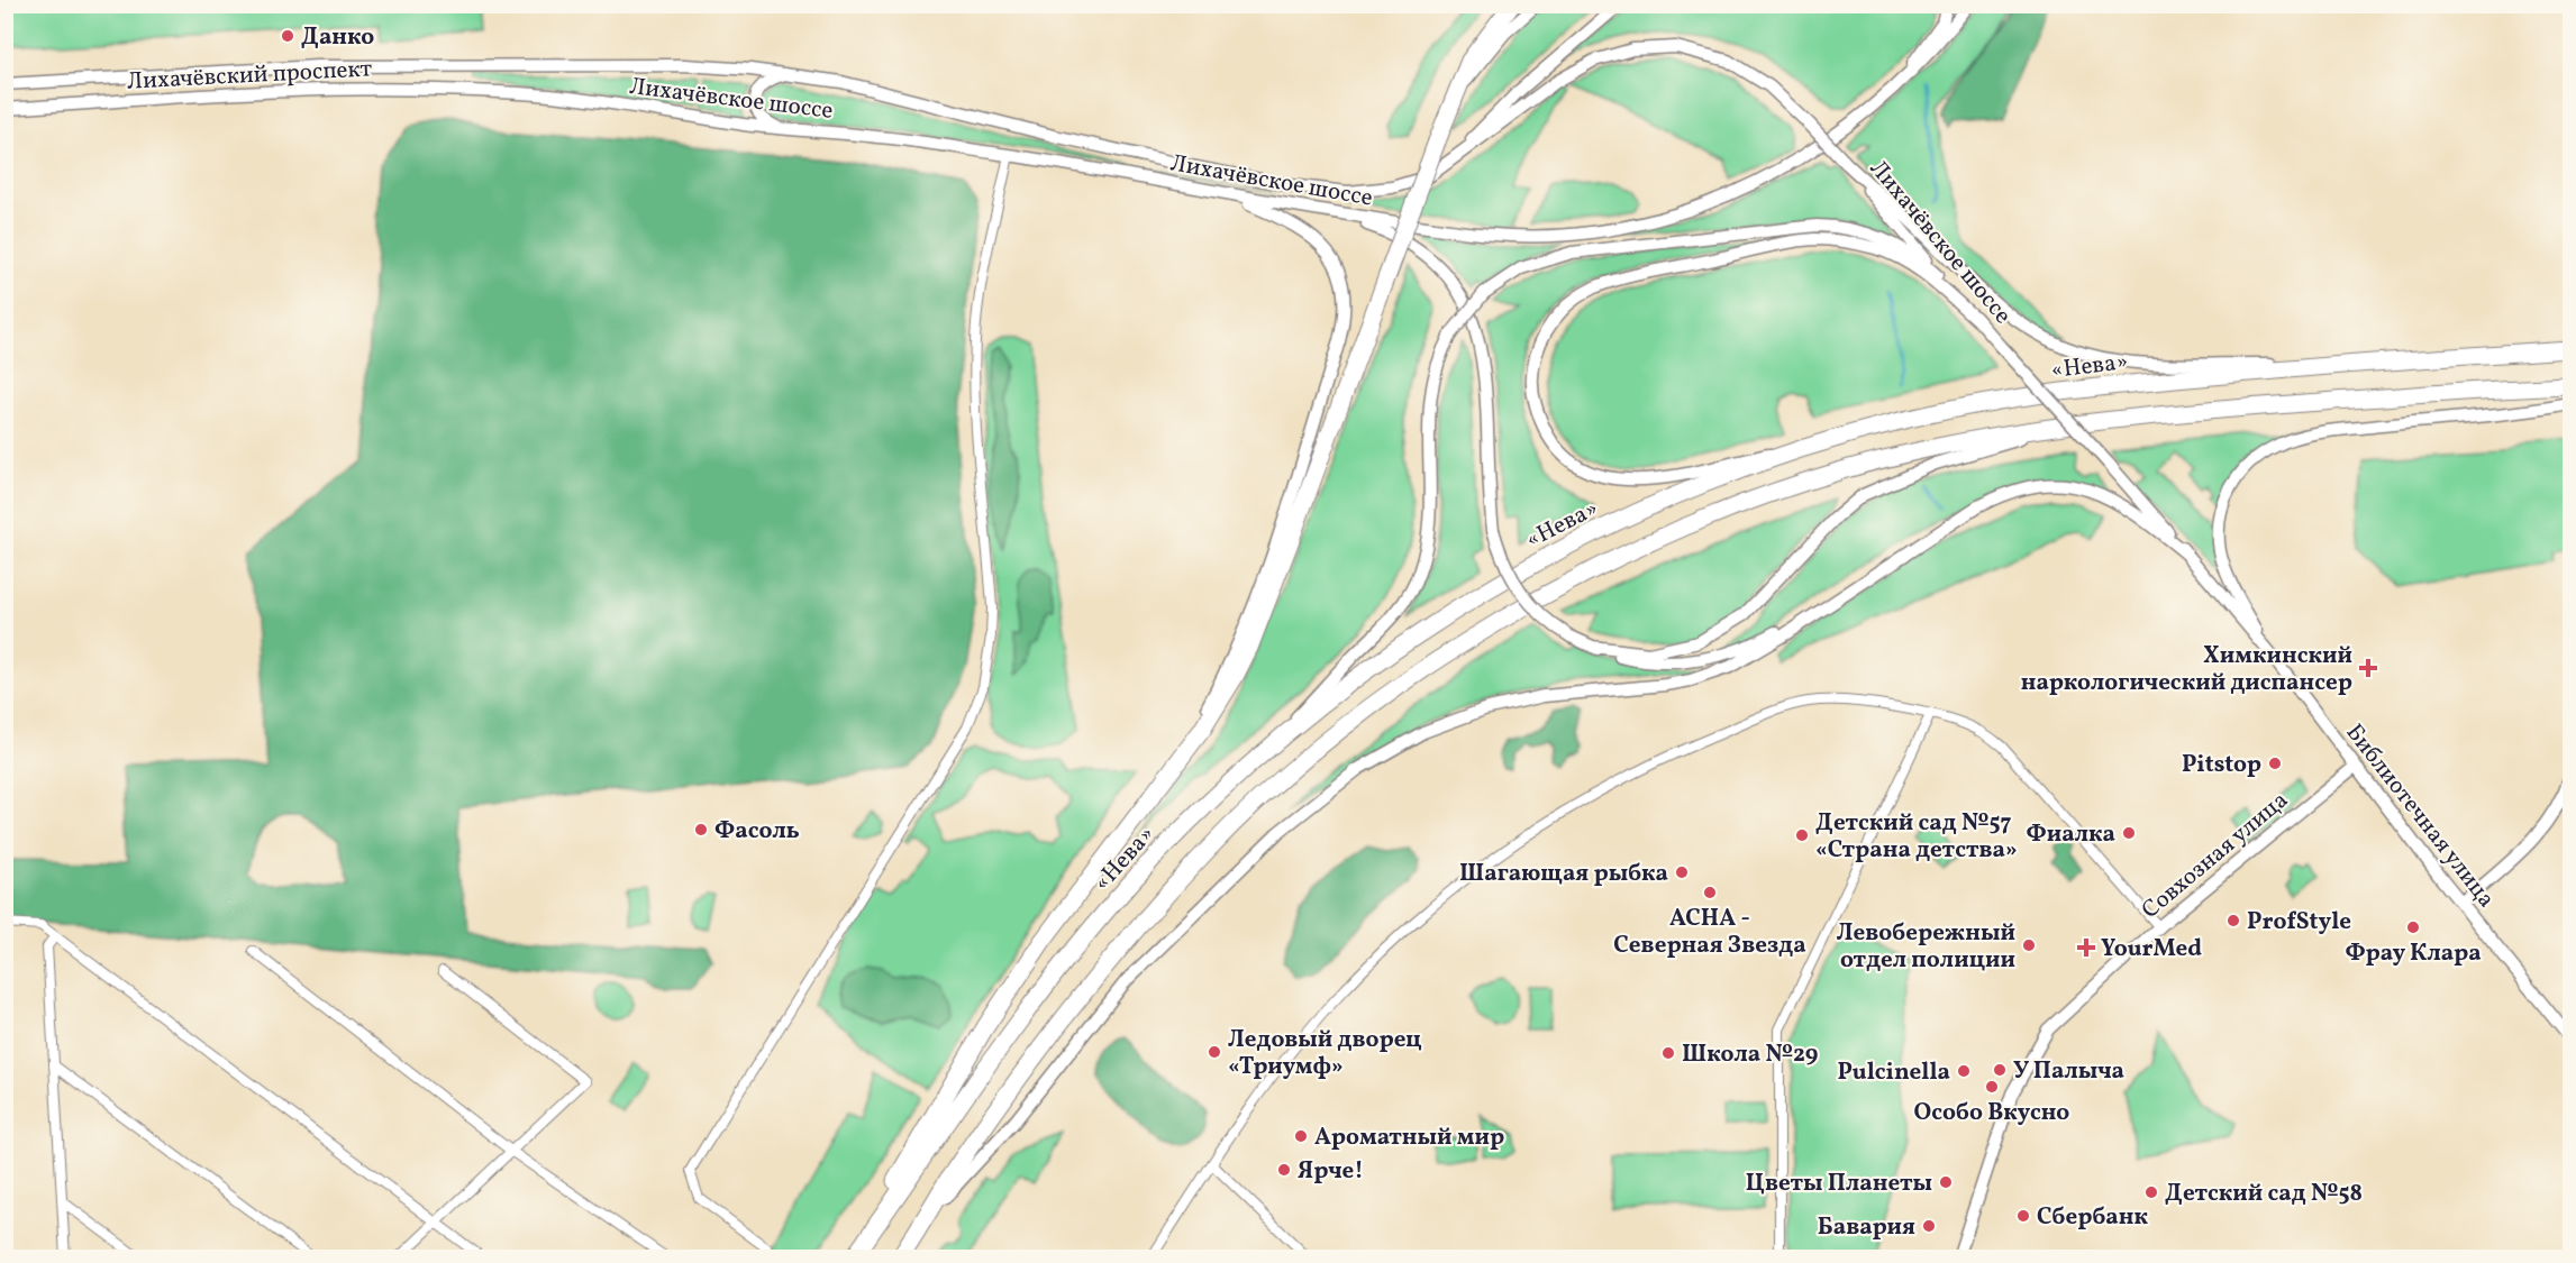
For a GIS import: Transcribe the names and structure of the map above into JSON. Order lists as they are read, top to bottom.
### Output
{
  "streets": {
    "highway": ["«Нева»"],
    "main road": [
      "Лихачёвский проспект",
      "Лихачёвское шоссе",
      "Библиотечная улица",
      "Совхозная улица"
    ]
  },
  "crossings": [
    ["Лихачёвский проспект", "Лихачёвское шоссе"],
    ["Лихачёвское шоссе", "Библиотечная улица"],
    ["Библиотечная улица", "Совхозная улица"]
  ],
  "places": {
    "other": [
      "Данко",
      "Pitstop",
      "Фасоль",
      "Фиалка",
      "Детский сад №57 «Страна детства»",
      "Шагающая рыбка",
      "АСНА - Северная Звезда",
      "ProfStyle",
      "Фрау Клара",
      "Левобережный отдел полиции",
      "Ледовый дворец «Триумф»",
      "Школа №29",
      "У Палыча",
      "Pulcinella",
      "Особо Вкусно",
      "Ароматный мир",
      "Ярче!",
      "Цветы Планеты",
      "Детский сад №58",
      "Сбербанк",
      "Бавария"
    ],
    "health": ["Химкинский наркологический диспансер", "YourMed"]
  }
}
